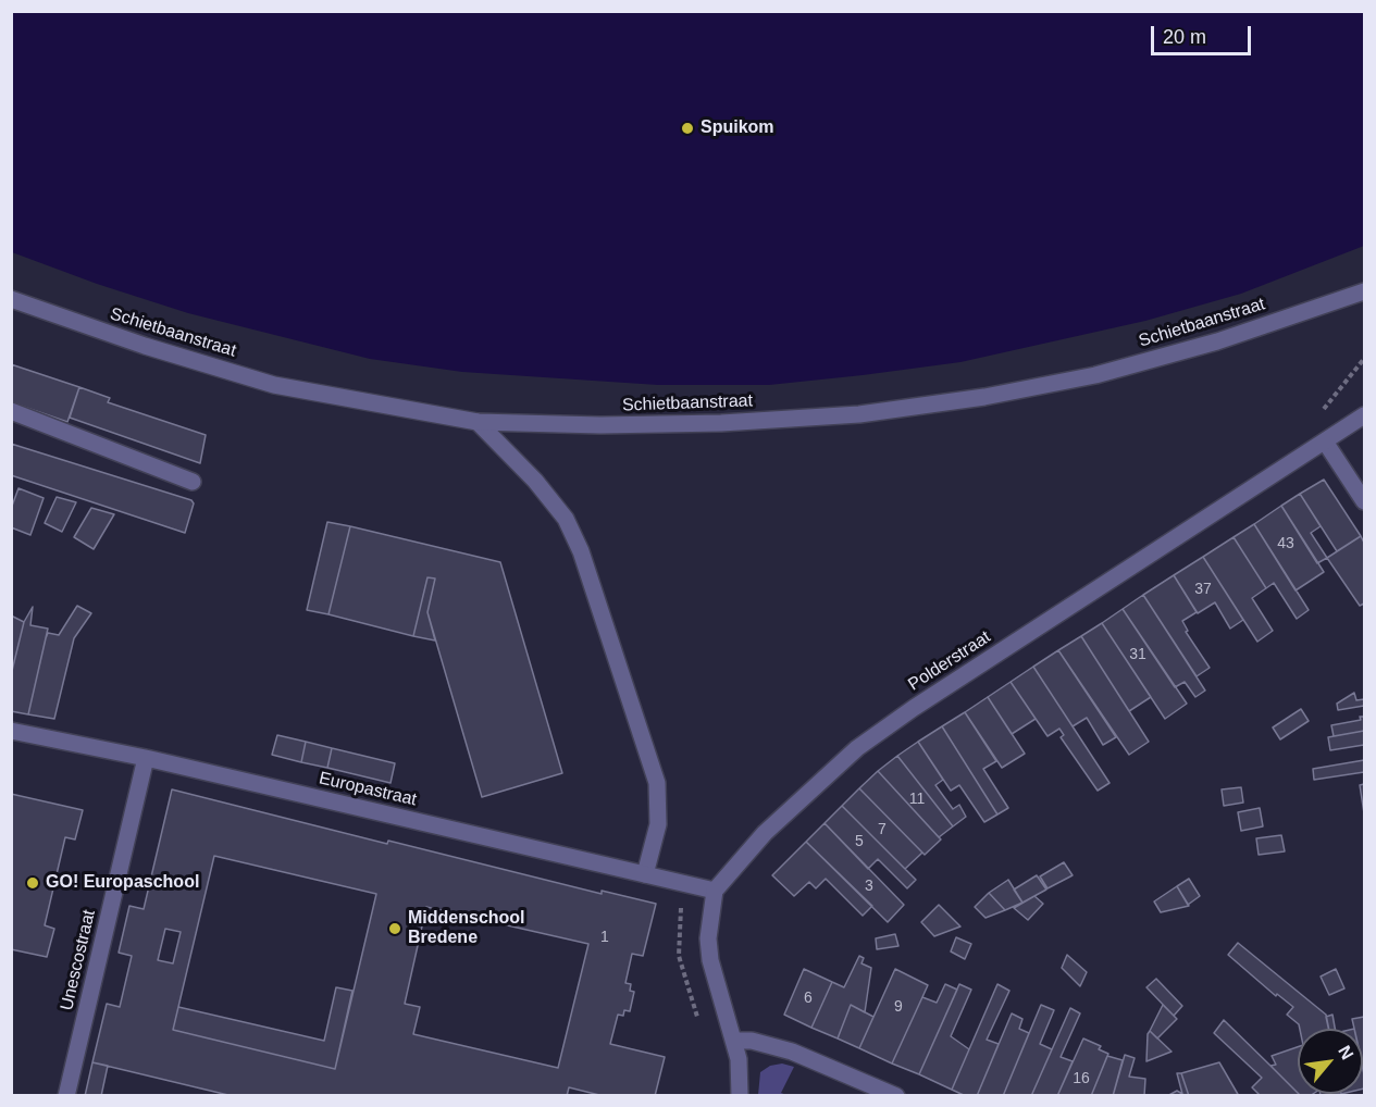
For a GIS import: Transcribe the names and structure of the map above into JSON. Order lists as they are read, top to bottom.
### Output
{
  "streets": {
    "street": [
      "Schietbaanstraat",
      "Polderstraat",
      "Europastraat",
      "Unescostraat"
    ]
  },
  "crossings": [
    ["Polderstraat", "Europastraat"],
    ["Europastraat", "Unescostraat"]
  ],
  "places": ["Spuikom", "GO! Europaschool", "Middenschool Bredene"],
  "house_numbers": [
    "43",
    "37",
    "31",
    "11",
    "7",
    "5",
    "3",
    "1",
    "6",
    "9",
    "16"
  ],
  "scale_bar": "20 m",
  "north": "top right"
}
